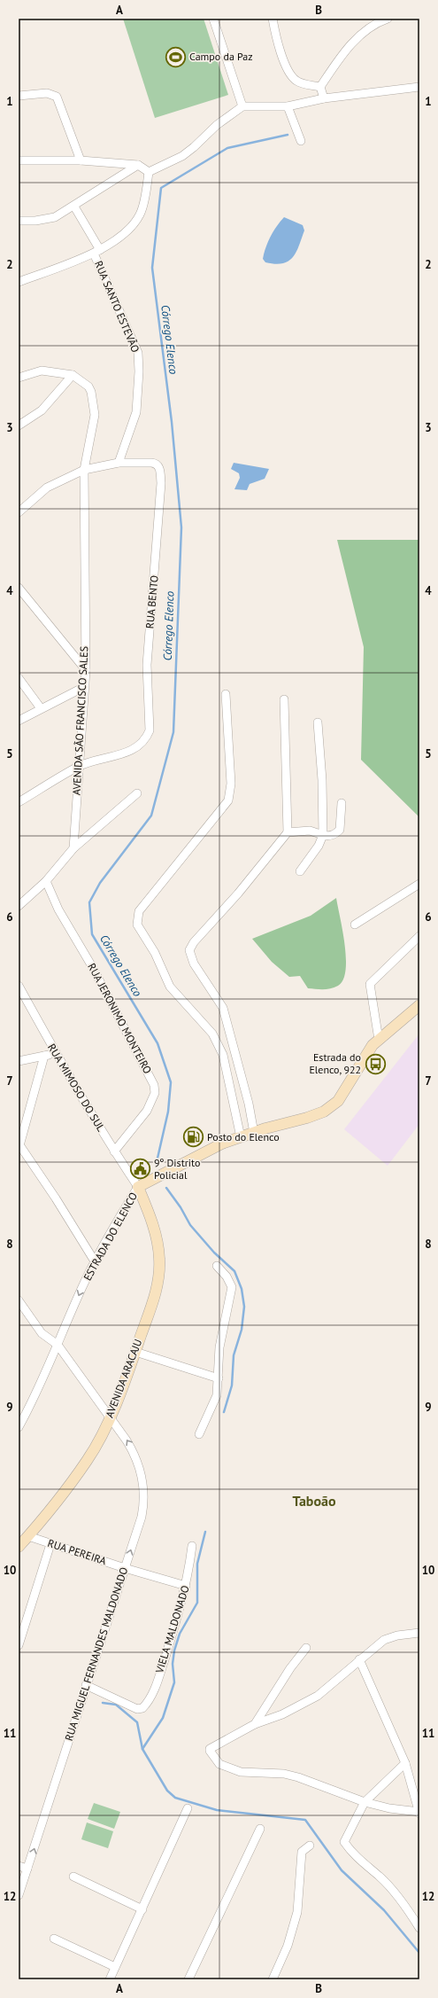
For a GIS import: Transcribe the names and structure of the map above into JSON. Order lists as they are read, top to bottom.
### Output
{
  "streets": {
    "street": [
      "RUA SANTO ESTEVÃO",
      "RUA BENTO",
      "AVENIDA SÃO FRANCISCO SALES",
      "RUA JERONIMO MONTEIRO",
      "RUA MIMOSO DO SUL",
      "ESTRADA DO ELENCO",
      "AVENIDA ARACAJU",
      "RUA PEREIRA",
      "VIELA MALDONADO",
      "RUA MIGUEL FERNANDES MALDONADO"
    ]
  },
  "crossings": [
    ["RUA SANTO ESTEVÃO", "RUA BENTO"],
    ["RUA BENTO", "AVENIDA SÃO FRANCISCO SALES"],
    ["RUA JERONIMO MONTEIRO", "RUA MIMOSO DO SUL"],
    ["RUA MIMOSO DO SUL", "ESTRADA DO ELENCO"],
    ["RUA MIMOSO DO SUL", "AVENIDA ARACAJU"],
    ["ESTRADA DO ELENCO", "AVENIDA ARACAJU"],
    ["ESTRADA DO ELENCO", "RUA MIGUEL FERNANDES MALDONADO"],
    ["AVENIDA ARACAJU", "RUA PEREIRA"],
    ["AVENIDA ARACAJU", "RUA MIGUEL FERNANDES MALDONADO"],
    ["RUA PEREIRA", "VIELA MALDONADO"],
    ["RUA PEREIRA", "RUA MIGUEL FERNANDES MALDONADO"],
    ["VIELA MALDONADO", "RUA MIGUEL FERNANDES MALDONADO"]
  ],
  "one_way": ["RUA MIGUEL FERNANDES MALDONADO"],
  "districts": ["Taboão"],
  "water": ["Córrego Elenco"],
  "places": {
    "sports": ["Campo da Paz"],
    "bus stop": ["Estrada do Elenco, 922"],
    "fuel station": ["Posto do Elenco"],
    "public building": ["9º Distrito Policial"]
  },
  "grid": {
    "columns": ["A", "B"],
    "rows": [
      "1",
      "2",
      "3",
      "4",
      "5",
      "6",
      "7",
      "8",
      "9",
      "10",
      "11",
      "12"
    ]
  }
}
